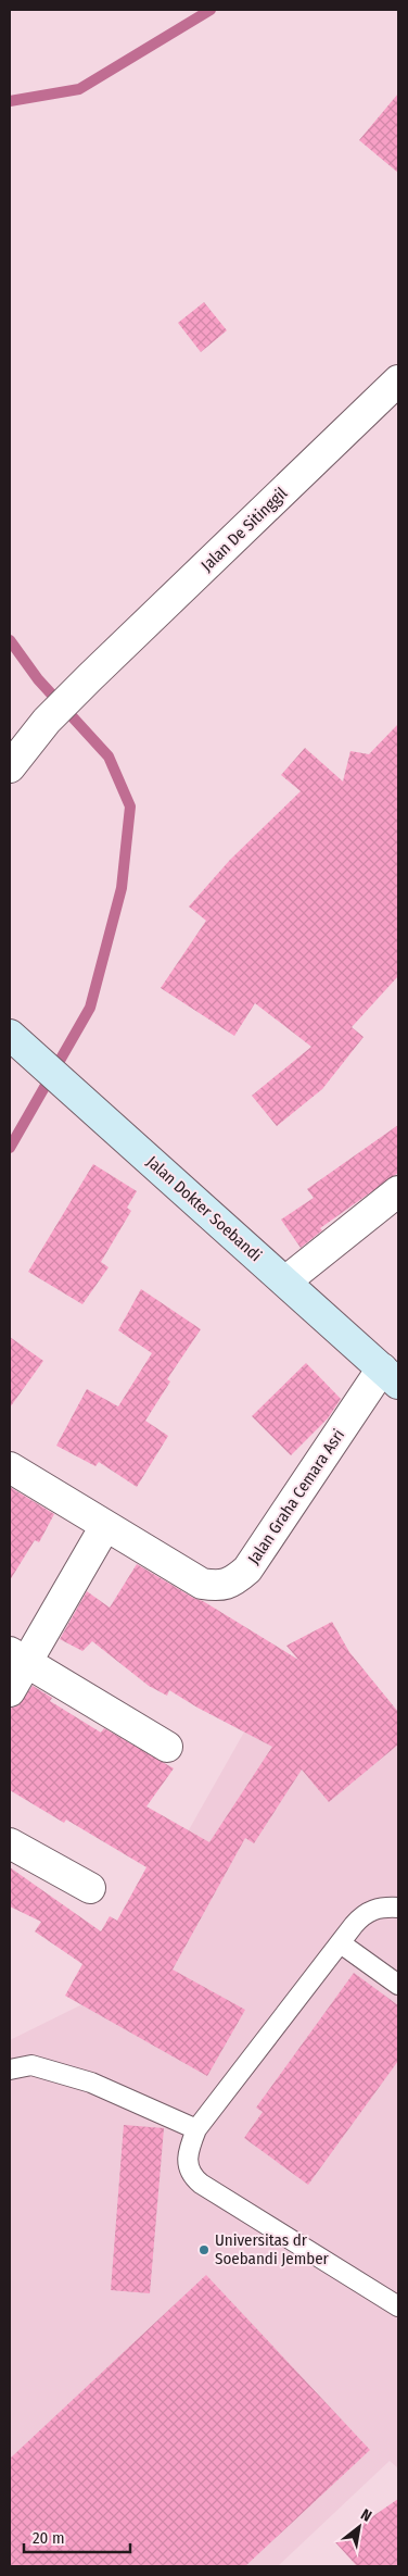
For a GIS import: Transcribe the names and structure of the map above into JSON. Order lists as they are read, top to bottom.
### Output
{
  "streets": {
    "main road": ["Jalan Dokter Soebandi"],
    "street": ["Jalan De Sitinggil", "Jalan Graha Cemara Asri"]
  },
  "crossings": [
    ["Jalan Dokter Soebandi", "Jalan Graha Cemara Asri"]
  ],
  "places": ["Universitas dr Soebandi Jember"],
  "scale_bar": "20 m",
  "north": "top right"
}
